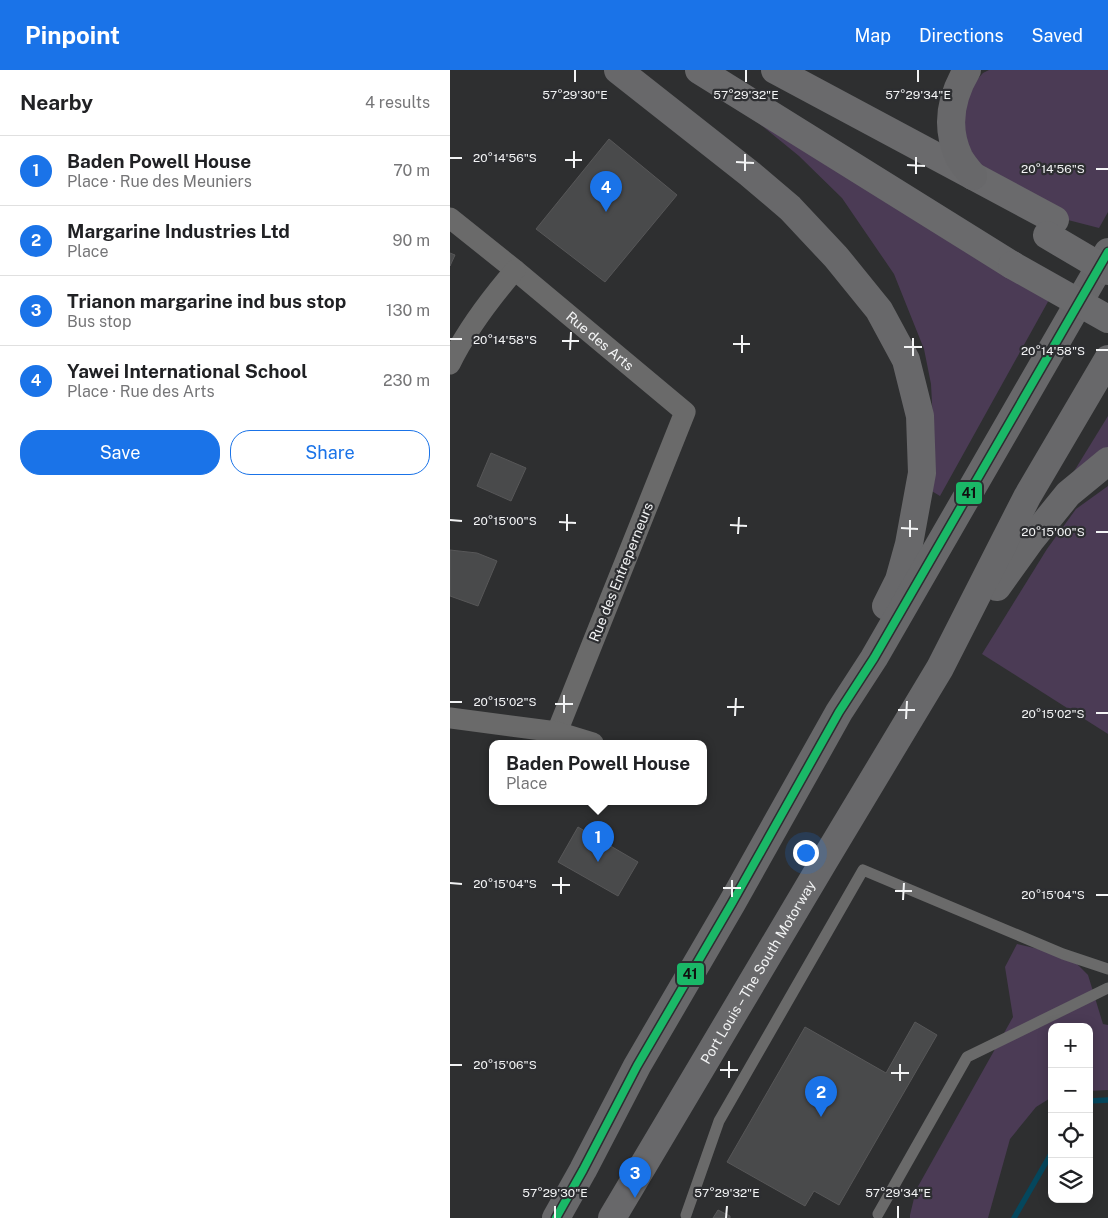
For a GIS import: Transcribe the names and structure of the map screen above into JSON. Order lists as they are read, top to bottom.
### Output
{
  "streets": {
    "highway": ["Port Louis – The South Motorway"],
    "street": ["Rue des Arts", "Rue des Entreperneurs"]
  },
  "crossings": [
    ["Rue des Arts", "Rue des Entreperneurs"]
  ],
  "lines": ["transit line 41"],
  "page": {
    "header": "Pinpoint",
    "nav": ["Map", "Directions", "Saved"],
    "heading": ["Nearby", "4 results"],
    "list": [
      {
        "mark": "1",
        "name": "Baden Powell House",
        "note": "Place · Rue des Meuniers",
        "value": "70 m"
      },
      {
        "mark": "2",
        "name": "Margarine Industries Ltd",
        "note": "Place",
        "value": "90 m"
      },
      {
        "mark": "3",
        "name": "Trianon margarine ind bus stop",
        "note": "Bus stop",
        "value": "130 m"
      },
      {
        "mark": "4",
        "name": "Yawei International School",
        "note": "Place · Rue des Arts",
        "value": "230 m"
      }
    ],
    "pins": [
      "4",
      "1",
      "2",
      "3"
    ],
    "buttons": ["Save", "Share"],
    "popup": ["Baden Powell House", "Place"],
    "map_buttons": ["+", "−"]
  },
  "coordinates": [
    "57°29'30\"E",
    "57°29'32\"E",
    "57°29'34\"E",
    "20°14'56\"S",
    "20°14'58\"S",
    "20°15'00\"S",
    "20°15'02\"S",
    "20°15'04\"S",
    "20°15'06\"S"
  ]
}
